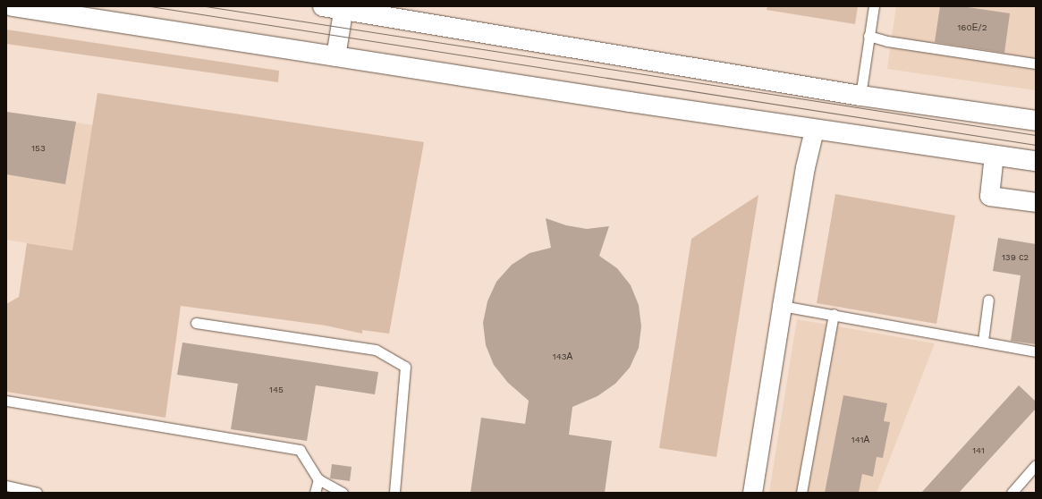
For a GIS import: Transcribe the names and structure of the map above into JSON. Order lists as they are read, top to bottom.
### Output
{
  "house_numbers": [
    "160Е/2",
    "153",
    "139 с2",
    "143А",
    "145",
    "141А",
    "141"
  ]
}
